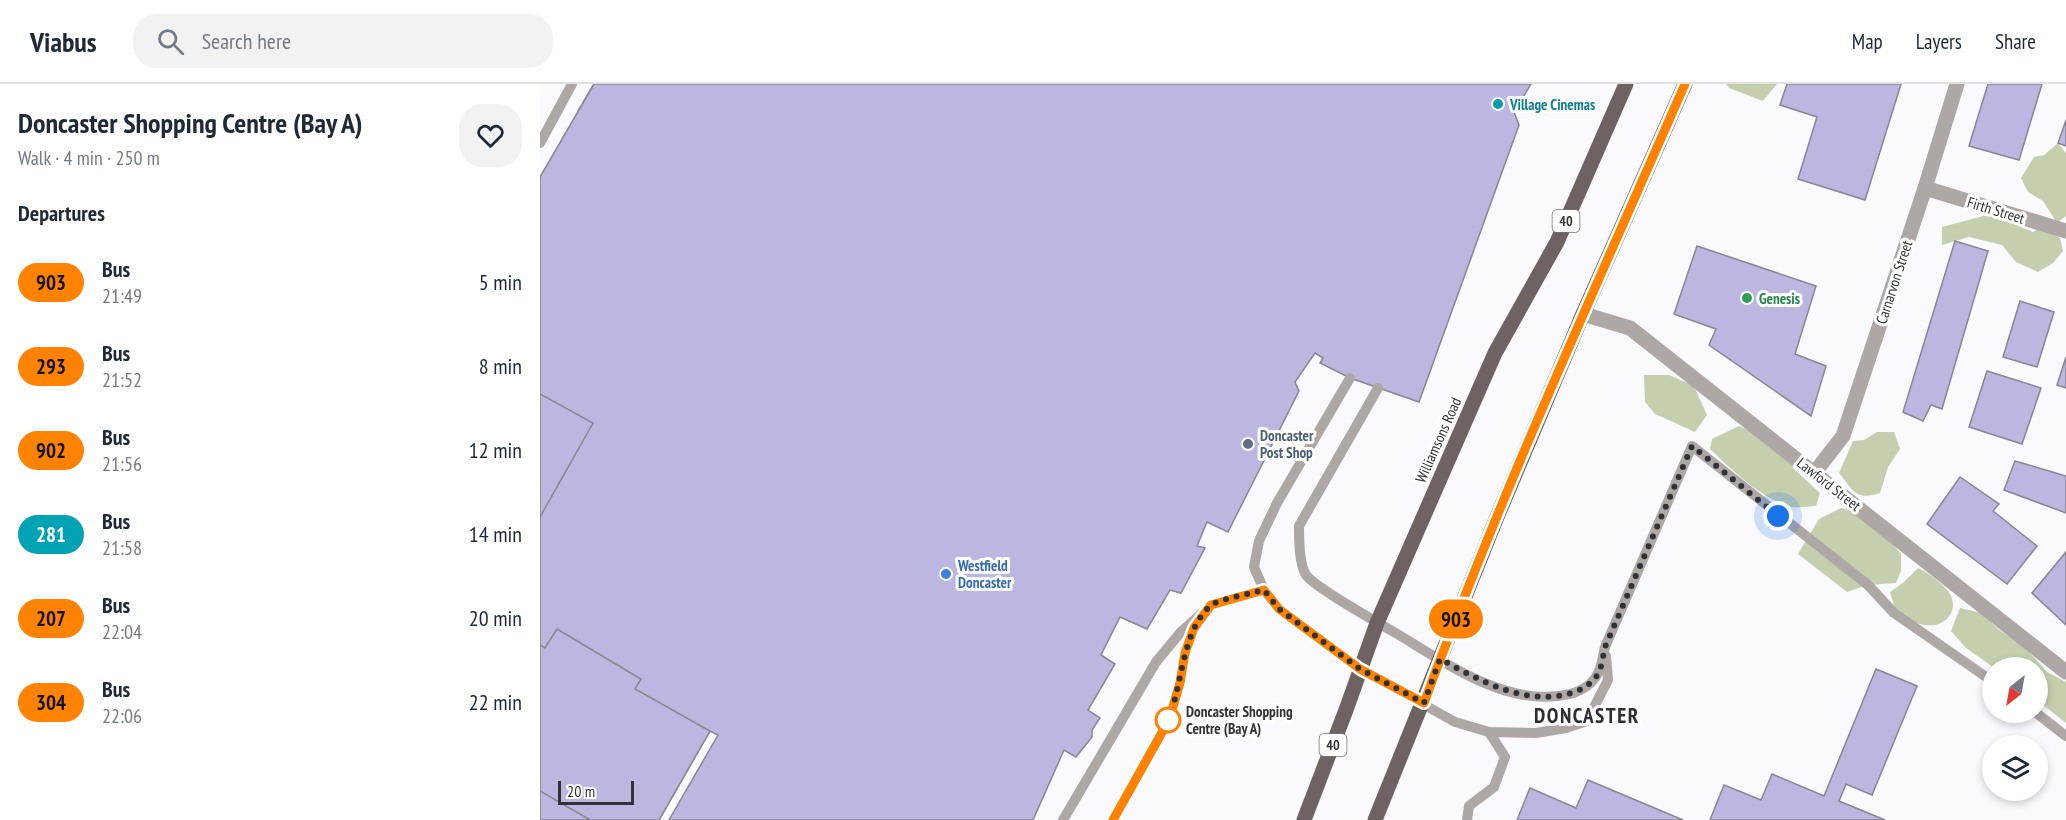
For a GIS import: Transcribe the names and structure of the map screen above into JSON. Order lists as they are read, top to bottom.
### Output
{
  "streets": {
    "main road": ["40", "Williamsons Road"],
    "street": ["Firth Street", "Carnarvon Street", "Lawford Street"]
  },
  "crossings": [
    ["Firth Street", "Carnarvon Street"],
    ["Carnarvon Street", "Lawford Street"]
  ],
  "districts": ["DONCASTER"],
  "places": [
    "Village Cinemas",
    "Genesis",
    "Doncaster Post Shop",
    "Westfield Doncaster",
    "Doncaster Shopping Centre (Bay A)"
  ],
  "lines": ["bus line 903"],
  "scale_bar": "20 m",
  "north": "bottom left",
  "page": {
    "header": "Viabus",
    "search": "Search here",
    "nav": ["Map", "Layers", "Share"],
    "heading": [
      ["Doncaster Shopping Centre (Bay A)", "Walk · 4 min · 250 m"],
      "Departures"
    ],
    "on_map": "903",
    "list": [
      {
        "mark": "903",
        "name": "Bus",
        "note": "21:49",
        "value": "5 min"
      },
      {
        "mark": "293",
        "name": "Bus",
        "note": "21:52",
        "value": "8 min"
      },
      {
        "mark": "902",
        "name": "Bus",
        "note": "21:56",
        "value": "12 min"
      },
      {
        "mark": "281",
        "name": "Bus",
        "note": "21:58",
        "value": "14 min"
      },
      {
        "mark": "207",
        "name": "Bus",
        "note": "22:04",
        "value": "20 min"
      },
      {
        "mark": "304",
        "name": "Bus",
        "note": "22:06",
        "value": "22 min"
      }
    ],
    "scale": "20 m"
  }
}
